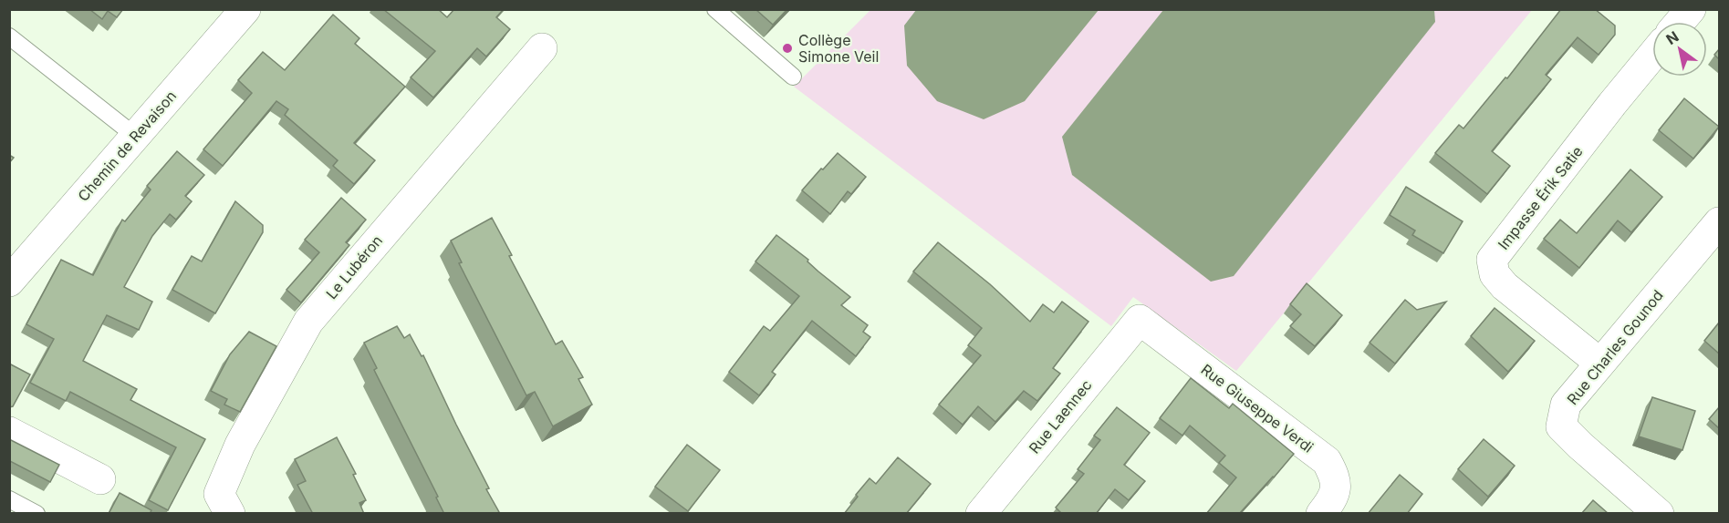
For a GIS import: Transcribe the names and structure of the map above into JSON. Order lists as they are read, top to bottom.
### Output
{
  "streets": {
    "street": [
      "Chemin de Revaison",
      "Impasse Érik Satie",
      "Le Lubéron",
      "Rue Charles Gounod",
      "Rue Giuseppe Verdi",
      "Rue Laennec"
    ]
  },
  "crossings": [
    ["Impasse Érik Satie", "Rue Charles Gounod"],
    ["Rue Giuseppe Verdi", "Rue Laennec"]
  ],
  "places": ["Collège Simone Veil"],
  "north": "top left"
}
